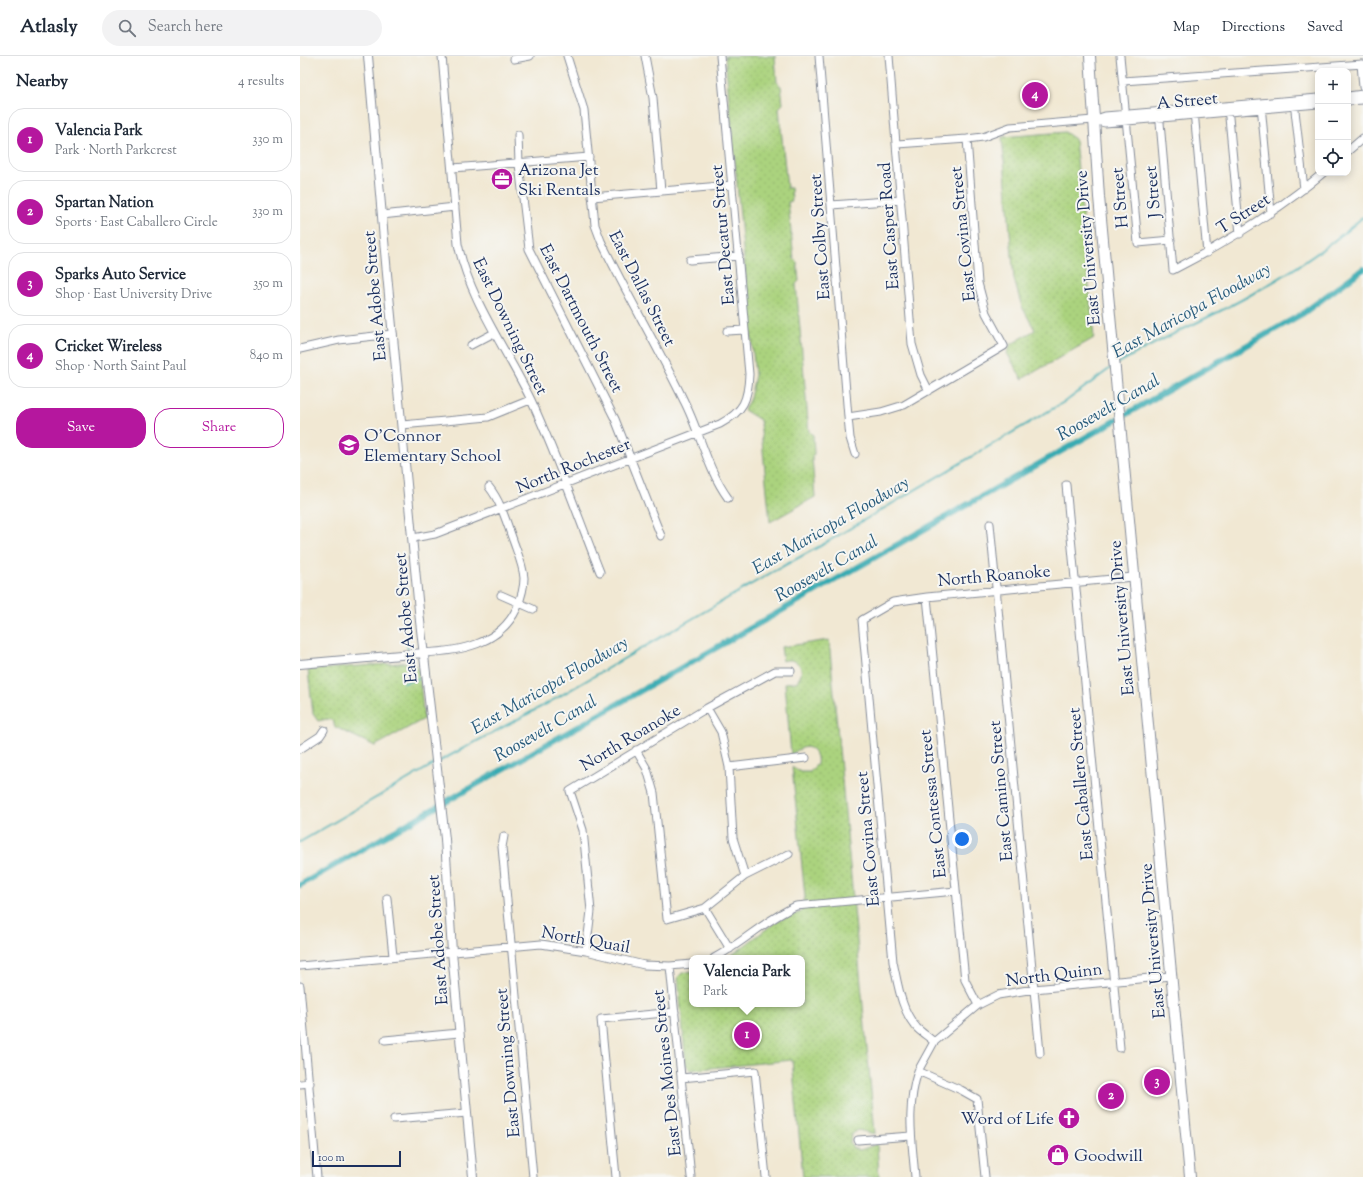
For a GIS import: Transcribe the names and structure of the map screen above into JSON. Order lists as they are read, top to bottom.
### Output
{
  "streets": {
    "main road": ["East University Drive"],
    "street": [
      "A Street",
      "J Street",
      "H Street",
      "T Street",
      "East Casper Road",
      "East Covina Street",
      "East Decatur Street",
      "East Colby Street",
      "East Dallas Street",
      "East Adobe Street",
      "East Dartmouth Street",
      "East Downing Street",
      "North Rochester",
      "North Roanoke",
      "East Caballero Street",
      "East Camino Street",
      "East Contessa Street",
      "North Quail",
      "North Quinn",
      "East Des Moines Street"
    ]
  },
  "crossings": [
    ["A Street", "J Street"],
    ["A Street", "H Street"],
    ["A Street", "East Casper Road"],
    ["A Street", "East Covina Street"],
    ["A Street", "East University Drive"],
    ["J Street", "H Street"],
    ["J Street", "T Street"],
    ["East Casper Road", "East Covina Street"],
    ["East Covina Street", "North Roanoke"],
    ["East Covina Street", "North Quinn"],
    ["East Decatur Street", "North Rochester"],
    ["East University Drive", "North Roanoke"],
    ["East University Drive", "North Quinn"],
    ["East Dallas Street", "North Rochester"],
    ["East Adobe Street", "North Rochester"],
    ["East Adobe Street", "North Quail"],
    ["East Dartmouth Street", "North Rochester"],
    ["East Downing Street", "North Rochester"],
    ["East Downing Street", "North Quail"],
    ["North Roanoke", "East Caballero Street"],
    ["North Roanoke", "East Camino Street"],
    ["North Roanoke", "East Contessa Street"],
    ["North Roanoke", "North Quail"],
    ["East Caballero Street", "North Quinn"],
    ["East Camino Street", "North Quinn"],
    ["East Contessa Street", "North Quinn"],
    ["North Quail", "East Des Moines Street"]
  ],
  "water": ["East Maricopa Floodway", "Roosevelt Canal"],
  "places": {
    "office": ["Arizona Jet Ski Rentals"],
    "school or university": ["O'Connor Elementary School"],
    "church": ["Word of Life"],
    "shop": ["Goodwill"]
  },
  "scale_bar": "100 m",
  "page": {
    "header": "Atlasly",
    "search": "Search here",
    "nav": ["Map", "Directions", "Saved"],
    "heading": ["Nearby", "4 results"],
    "map_buttons": ["+", "−"],
    "pins": [
      "4",
      "1",
      "3",
      "2"
    ],
    "list": [
      {
        "mark": "1",
        "name": "Valencia Park",
        "note": "Park · North Parkcrest",
        "value": "330 m"
      },
      {
        "mark": "2",
        "name": "Spartan Nation",
        "note": "Sports · East Caballero Circle",
        "value": "330 m"
      },
      {
        "mark": "3",
        "name": "Sparks Auto Service",
        "note": "Shop · East University Drive",
        "value": "350 m"
      },
      {
        "mark": "4",
        "name": "Cricket Wireless",
        "note": "Shop · North Saint Paul",
        "value": "840 m"
      }
    ],
    "buttons": ["Save", "Share"],
    "popup": ["Valencia Park", "Park"],
    "scale": "100 m"
  }
}
